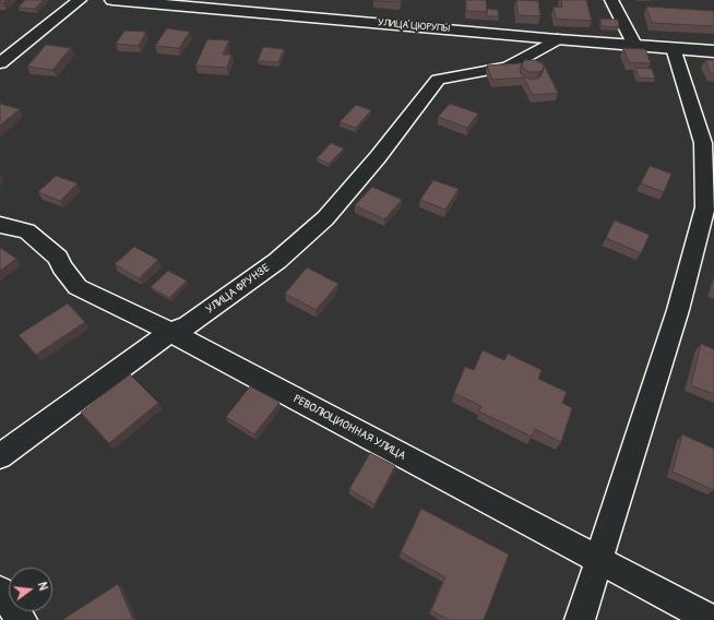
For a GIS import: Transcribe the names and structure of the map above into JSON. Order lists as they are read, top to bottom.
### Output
{
  "streets": {
    "main road": ["УЛИЦА ЦЮРУПЫ"],
    "street": ["УЛИЦА ФРУНЗЕ", "РЕВОЛЮЦИОННАЯ УЛИЦА"]
  },
  "crossings": [
    ["УЛИЦА ЦЮРУПЫ", "УЛИЦА ФРУНЗЕ"],
    ["УЛИЦА ФРУНЗЕ", "РЕВОЛЮЦИОННАЯ УЛИЦА"]
  ],
  "north": "right"
}
